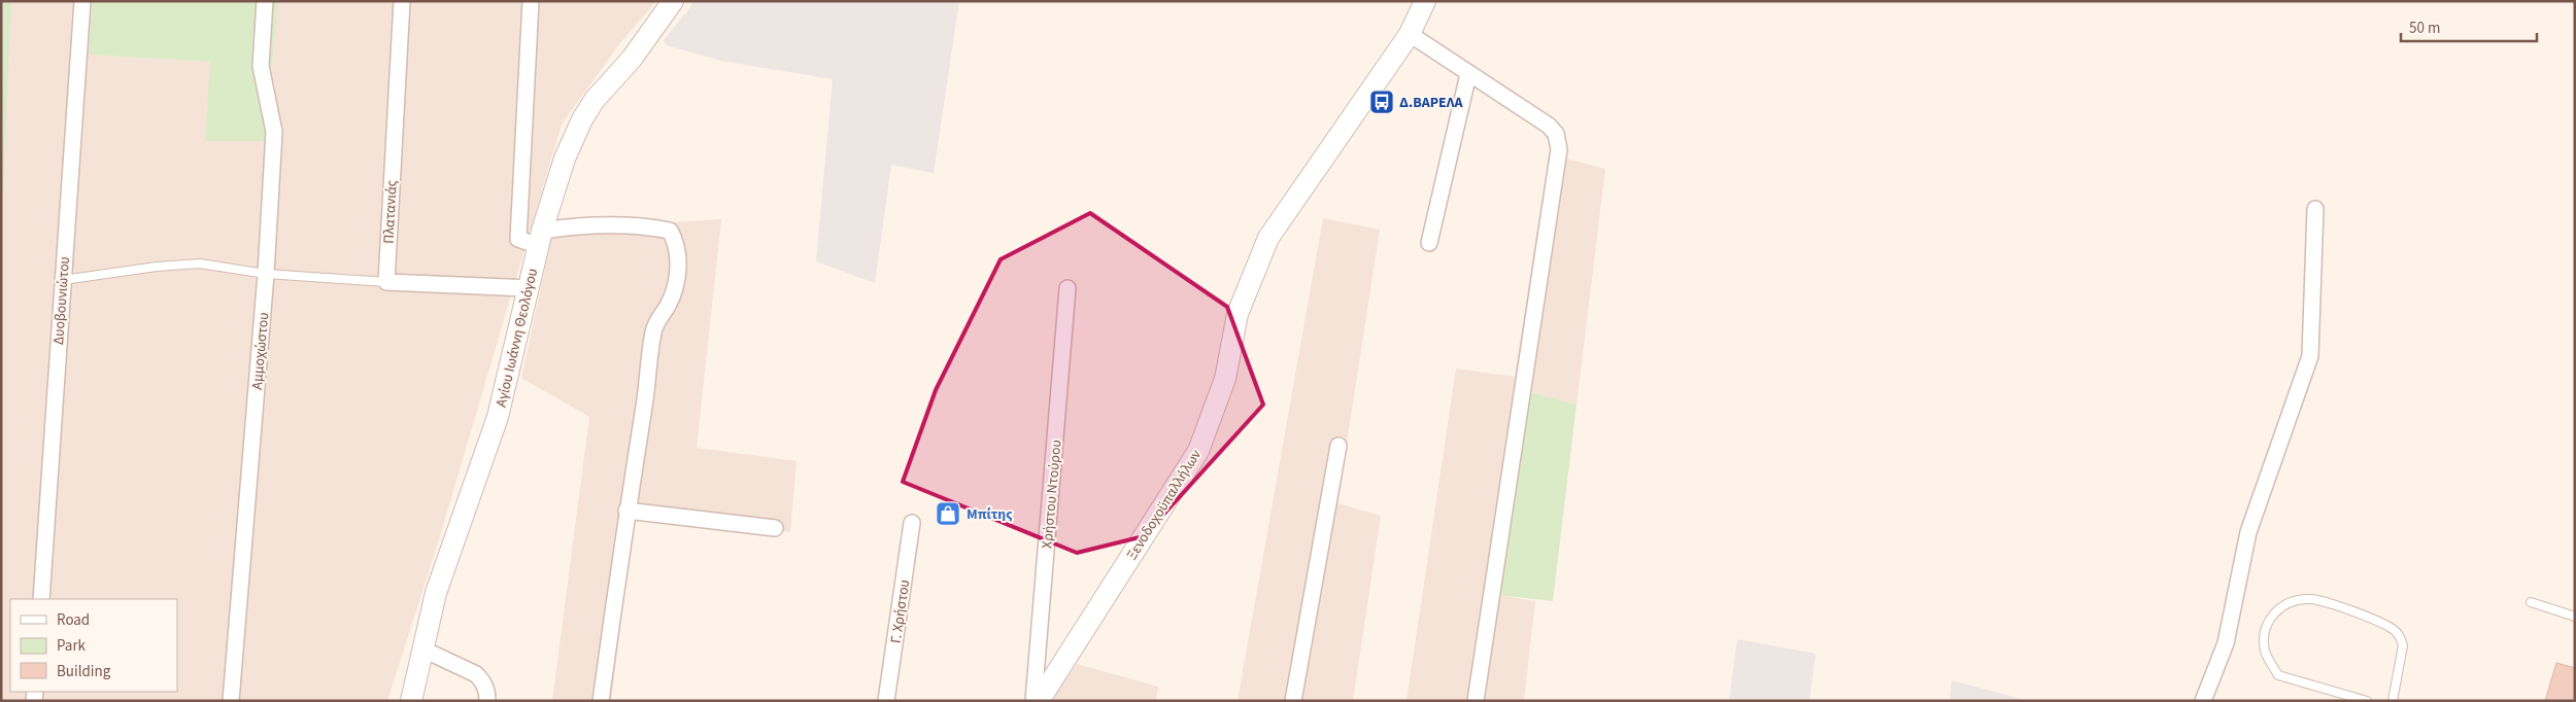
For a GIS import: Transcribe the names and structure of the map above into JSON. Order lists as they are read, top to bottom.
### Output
{
  "streets": {
    "street": [
      "Πλατανιάς",
      "Δυοβουνιώτου",
      "Αγίου Ιωάννη Θεολόγου",
      "Αμμοχώστου",
      "Χρήστου Ντούρου",
      "Ξενοδοχοϋπαλλήλων",
      "Γ. Χρήστου"
    ]
  },
  "places": {
    "bus stop": ["Δ.ΒΑΡΕΛΑ"],
    "shop": ["Μπίτης"]
  },
  "legend": ["Road", "Park", "Building"],
  "scale_bar": "50 m"
}
